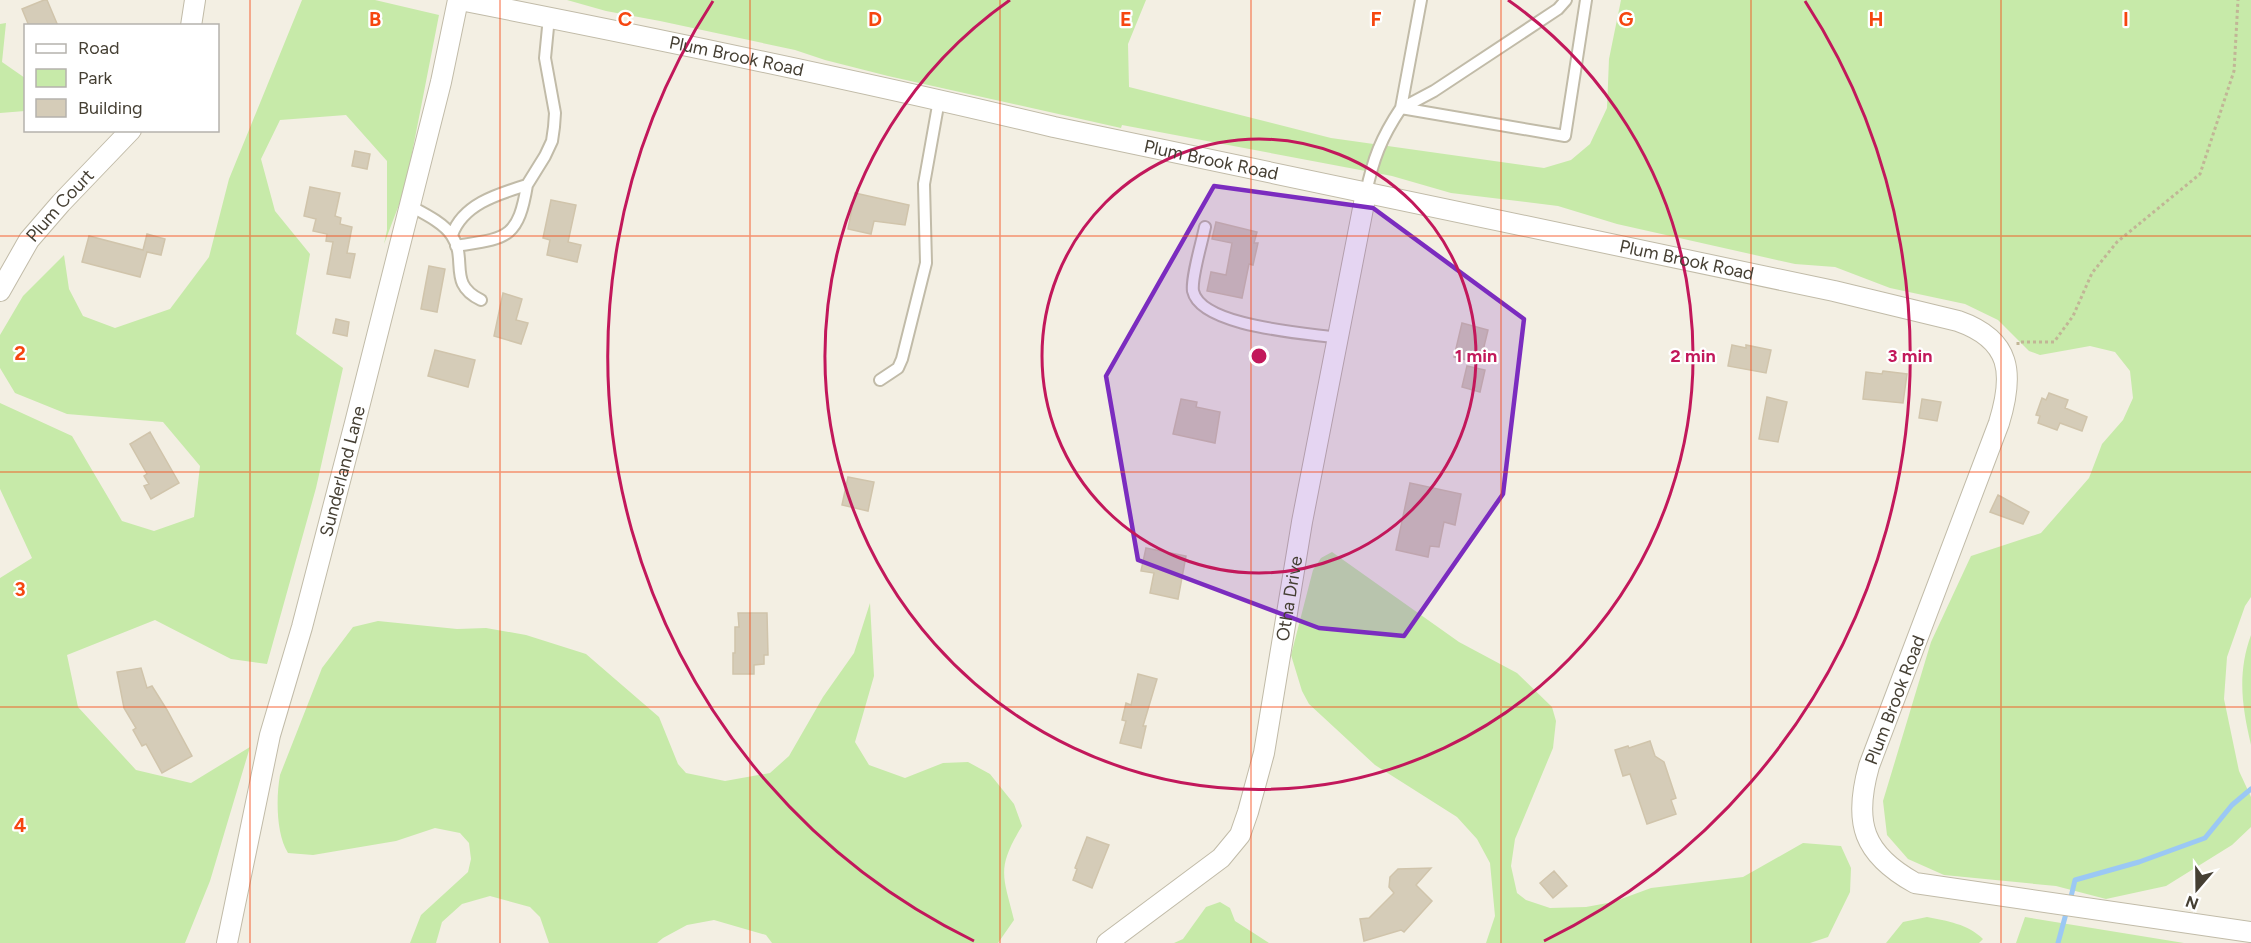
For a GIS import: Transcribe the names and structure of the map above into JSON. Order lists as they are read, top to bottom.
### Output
{
  "streets": {
    "street": [
      "Plum Brook Road",
      "Plum Court",
      "Sunderland Lane",
      "Otha Drive"
    ]
  },
  "crossings": [
    ["Plum Brook Road", "Sunderland Lane"],
    ["Plum Brook Road", "Otha Drive"]
  ],
  "legend": ["Road", "Park", "Building"],
  "north": "bottom",
  "grid": {
    "columns": [
      "B",
      "C",
      "D",
      "E",
      "F",
      "G",
      "H",
      "I"
    ],
    "rows": ["2", "3", "4"]
  },
  "rings": ["1 min", "2 min", "3 min"]
}
